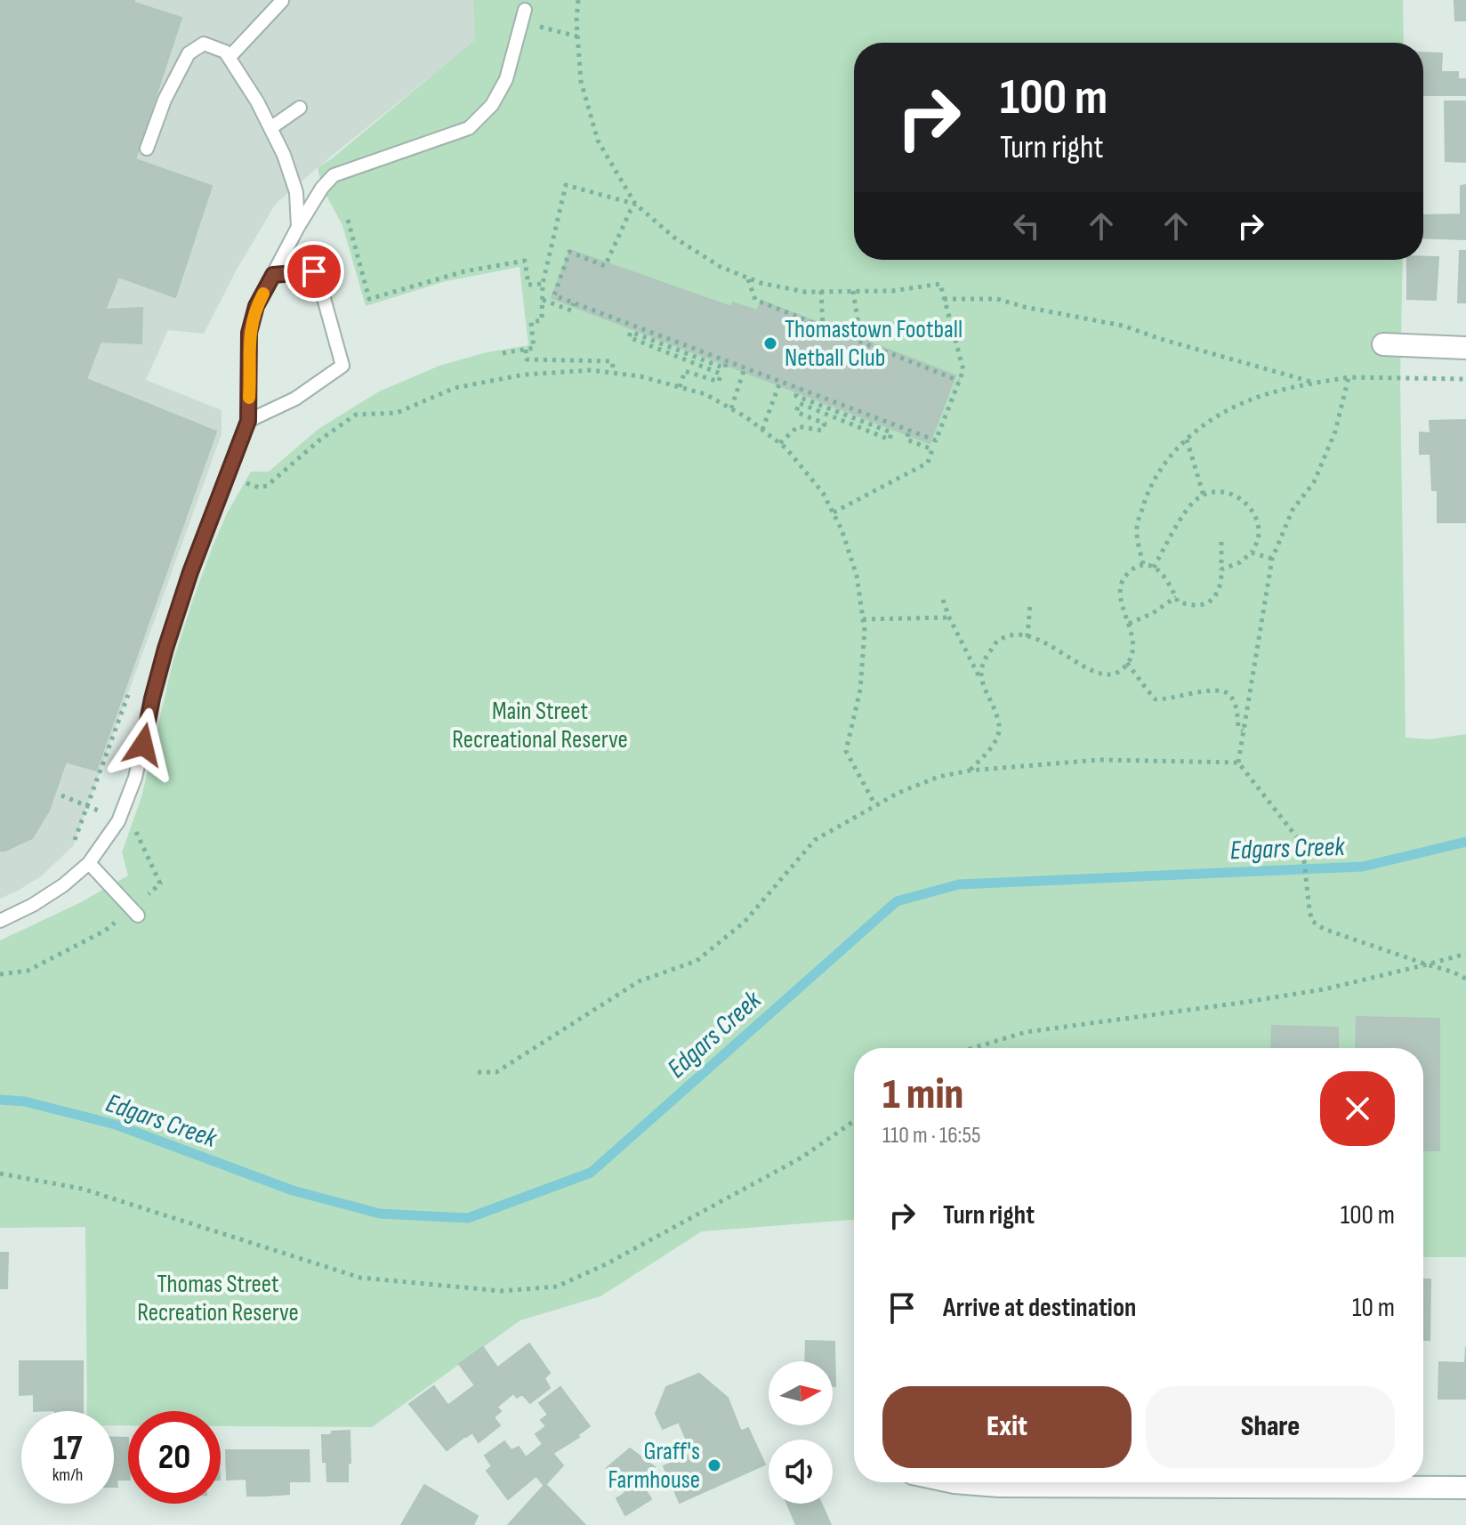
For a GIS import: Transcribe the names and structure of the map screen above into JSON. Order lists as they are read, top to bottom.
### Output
{
  "water": ["Edgars Creek"],
  "parks": ["Main Street Recreational Reserve", "Thomas Street Recreation Reserve"],
  "places": ["Thomastown Football Netball Club", "Graff's Farmhouse"],
  "north": "right",
  "page": {
    "turn": ["100 m", "Turn right"],
    "heading": ["1 min", "110 m · 16:55"],
    "list": [
      {
        "name": "Turn right",
        "value": "100 m"
      },
      {
        "name": "Arrive at destination",
        "value": "10 m"
      }
    ],
    "buttons": ["Exit", "Share"],
    "speed": "17 km/h",
    "limit": "20"
  }
}
